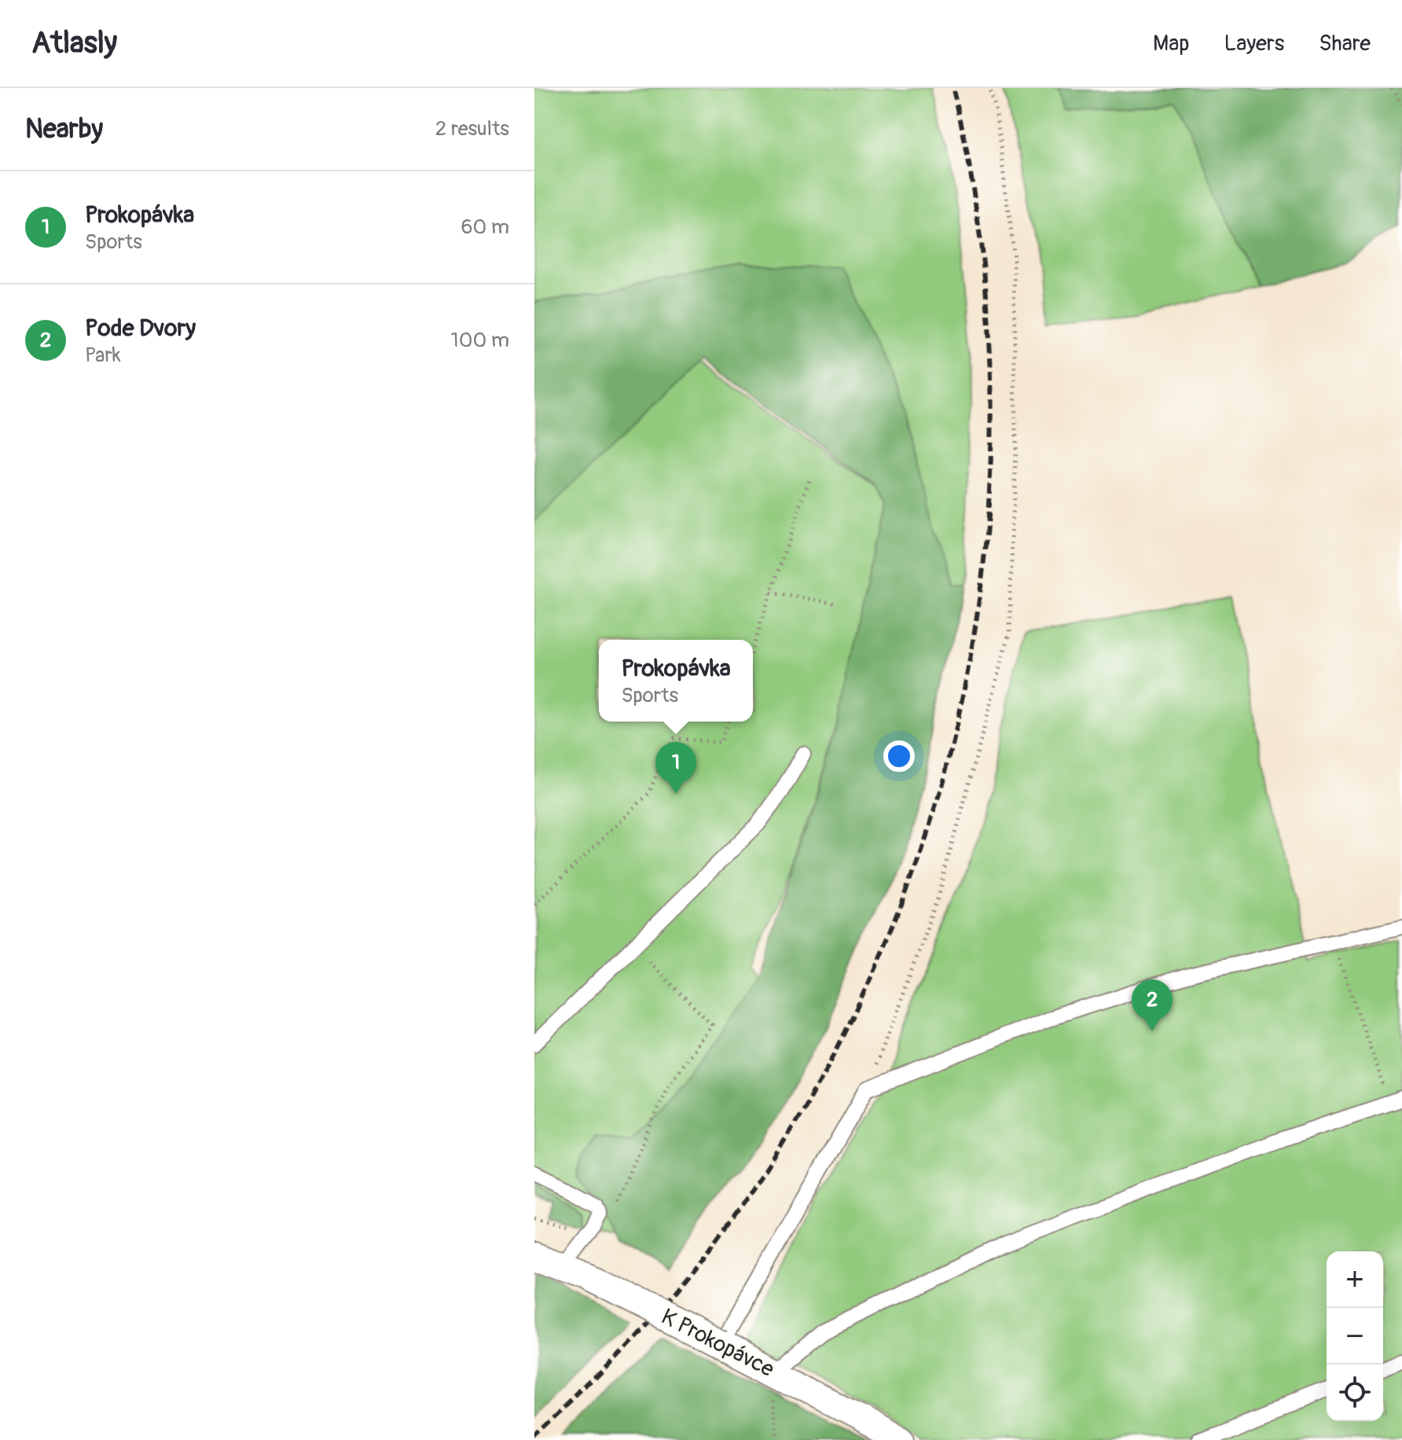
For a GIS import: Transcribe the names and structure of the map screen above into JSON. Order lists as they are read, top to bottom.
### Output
{
  "streets": {
    "street": ["K Prokopávce"]
  },
  "page": {
    "header": "Atlasly",
    "nav": ["Map", "Layers", "Share"],
    "heading": ["Nearby", "2 results"],
    "list": [
      {
        "mark": "1",
        "name": "Prokopávka",
        "note": "Sports",
        "value": "60 m"
      },
      {
        "mark": "2",
        "name": "Pode Dvory",
        "note": "Park",
        "value": "100 m"
      }
    ],
    "popup": ["Prokopávka", "Sports"],
    "pins": ["1", "2"],
    "map_buttons": ["+", "−"]
  }
}
